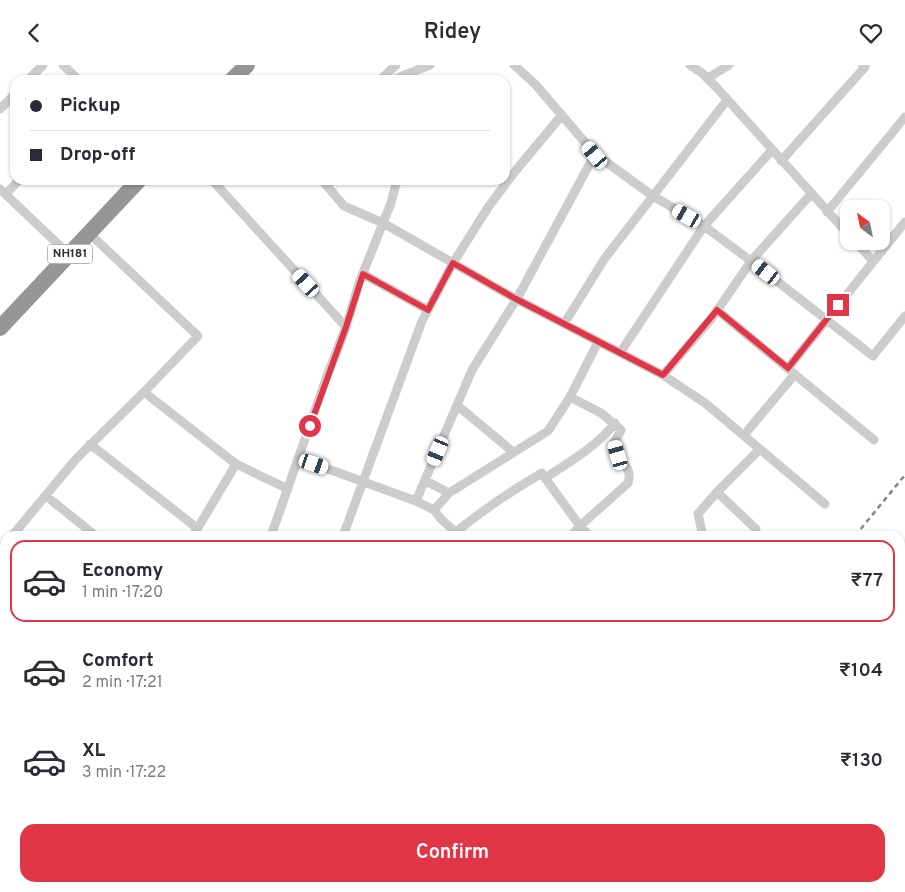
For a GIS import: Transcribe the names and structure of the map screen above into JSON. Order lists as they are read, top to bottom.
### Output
{
  "streets": {
    "highway": ["NH181"]
  },
  "north": "top left",
  "page": {
    "header": "Ridey",
    "banner": ["Pickup", "Drop-off"],
    "list": [
      {
        "name": "Economy",
        "note": "1 min · 17:20",
        "value": "₹77"
      },
      {
        "name": "Comfort",
        "note": "2 min · 17:21",
        "value": "₹104"
      },
      {
        "name": "XL",
        "note": "3 min · 17:22",
        "value": "₹130"
      }
    ],
    "buttons": "Confirm"
  }
}
